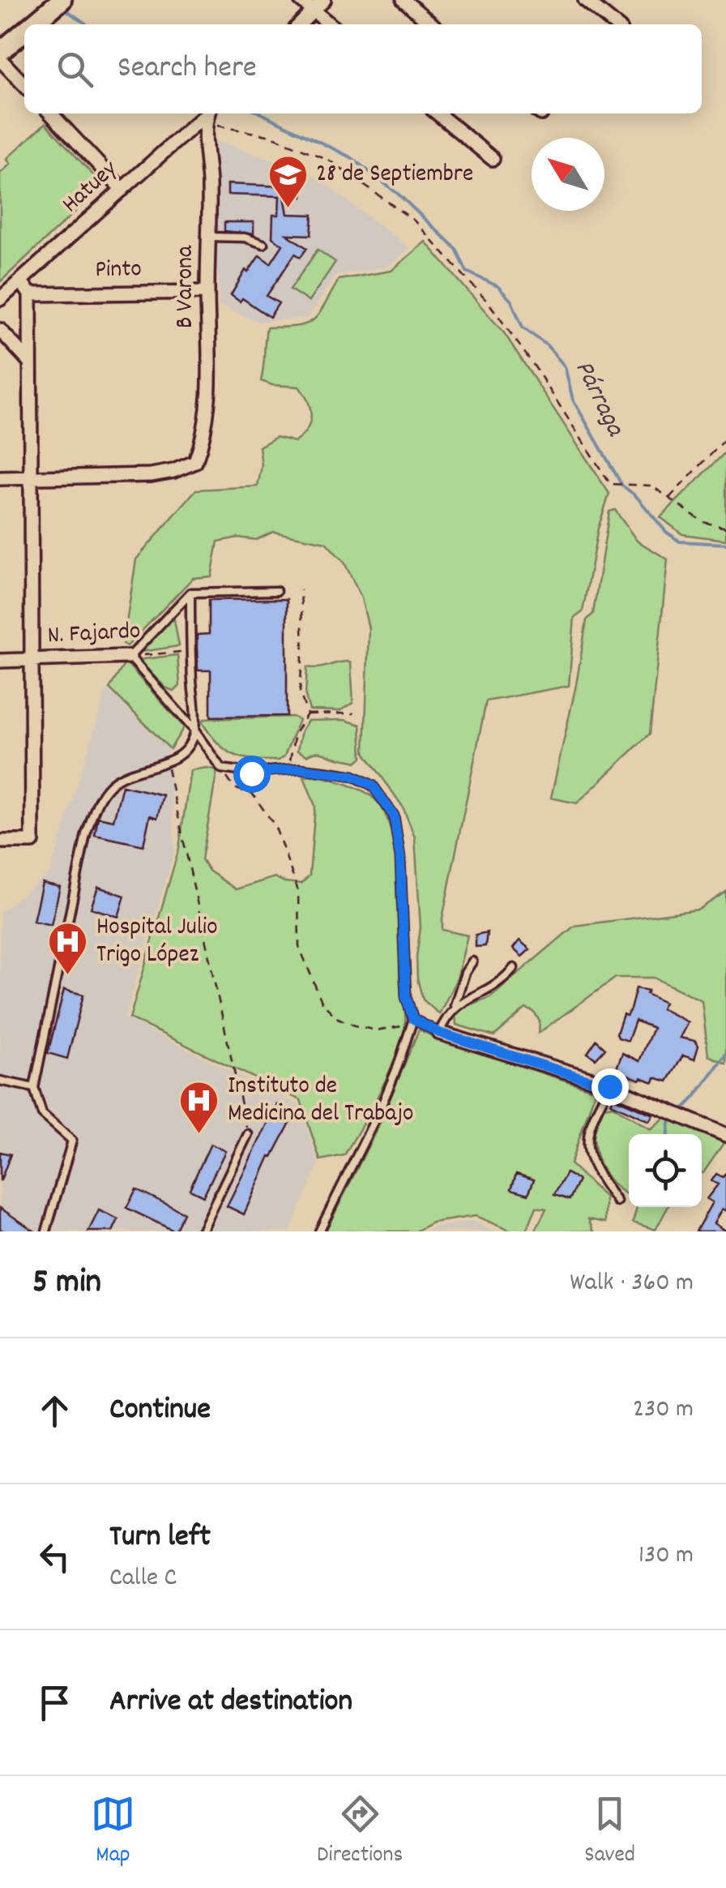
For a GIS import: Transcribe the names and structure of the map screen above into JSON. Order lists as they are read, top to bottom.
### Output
{
  "streets": {
    "street": [
      "Hatuey",
      "Pinto",
      "B Varona",
      "N. Fajardo"
    ]
  },
  "crossings": [
    ["Hatuey", "B Varona"],
    ["Pinto", "B Varona"]
  ],
  "water": ["Párraga"],
  "places": {
    "school or university": ["28 de Septiembre"],
    "hospital": ["Hospital Julio Trigo López", "Instituto de Medicina del Trabajo"]
  },
  "north": "top left",
  "page": {
    "search": "Search here",
    "heading": ["5 min", "Walk · 360 m"],
    "list": [
      ["Continue", "230 m"],
      ["Turn left", "Calle C", "130 m"],
      "Arrive at destination"
    ],
    "nav": ["Map", "Directions", "Saved"]
  }
}
